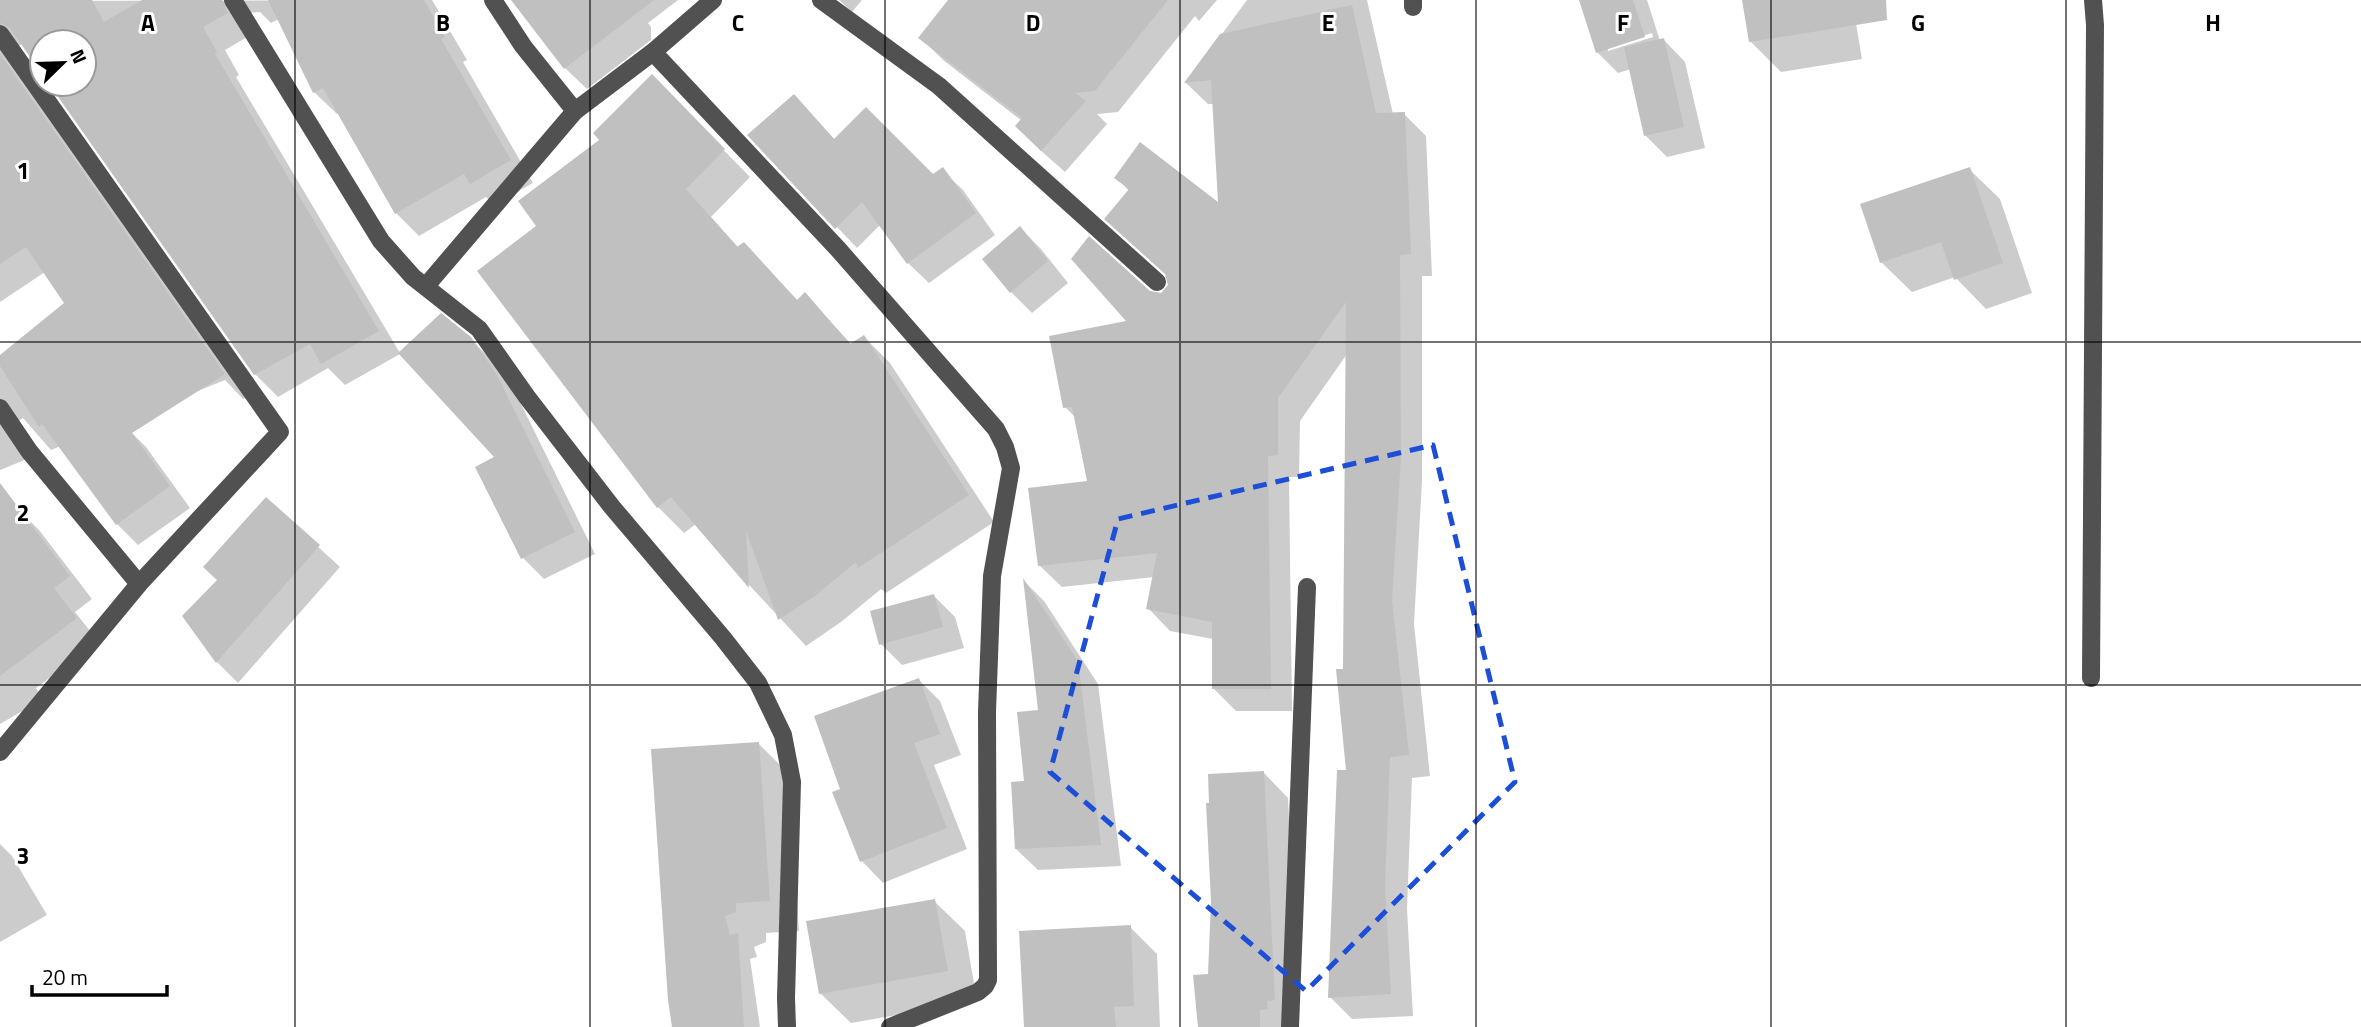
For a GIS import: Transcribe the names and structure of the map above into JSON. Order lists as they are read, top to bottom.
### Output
{
  "scale_bar": "20 m",
  "north": "top right",
  "grid": {
    "columns": [
      "A",
      "B",
      "C",
      "D",
      "E",
      "F",
      "G",
      "H"
    ],
    "rows": ["1", "2", "3"]
  }
}
